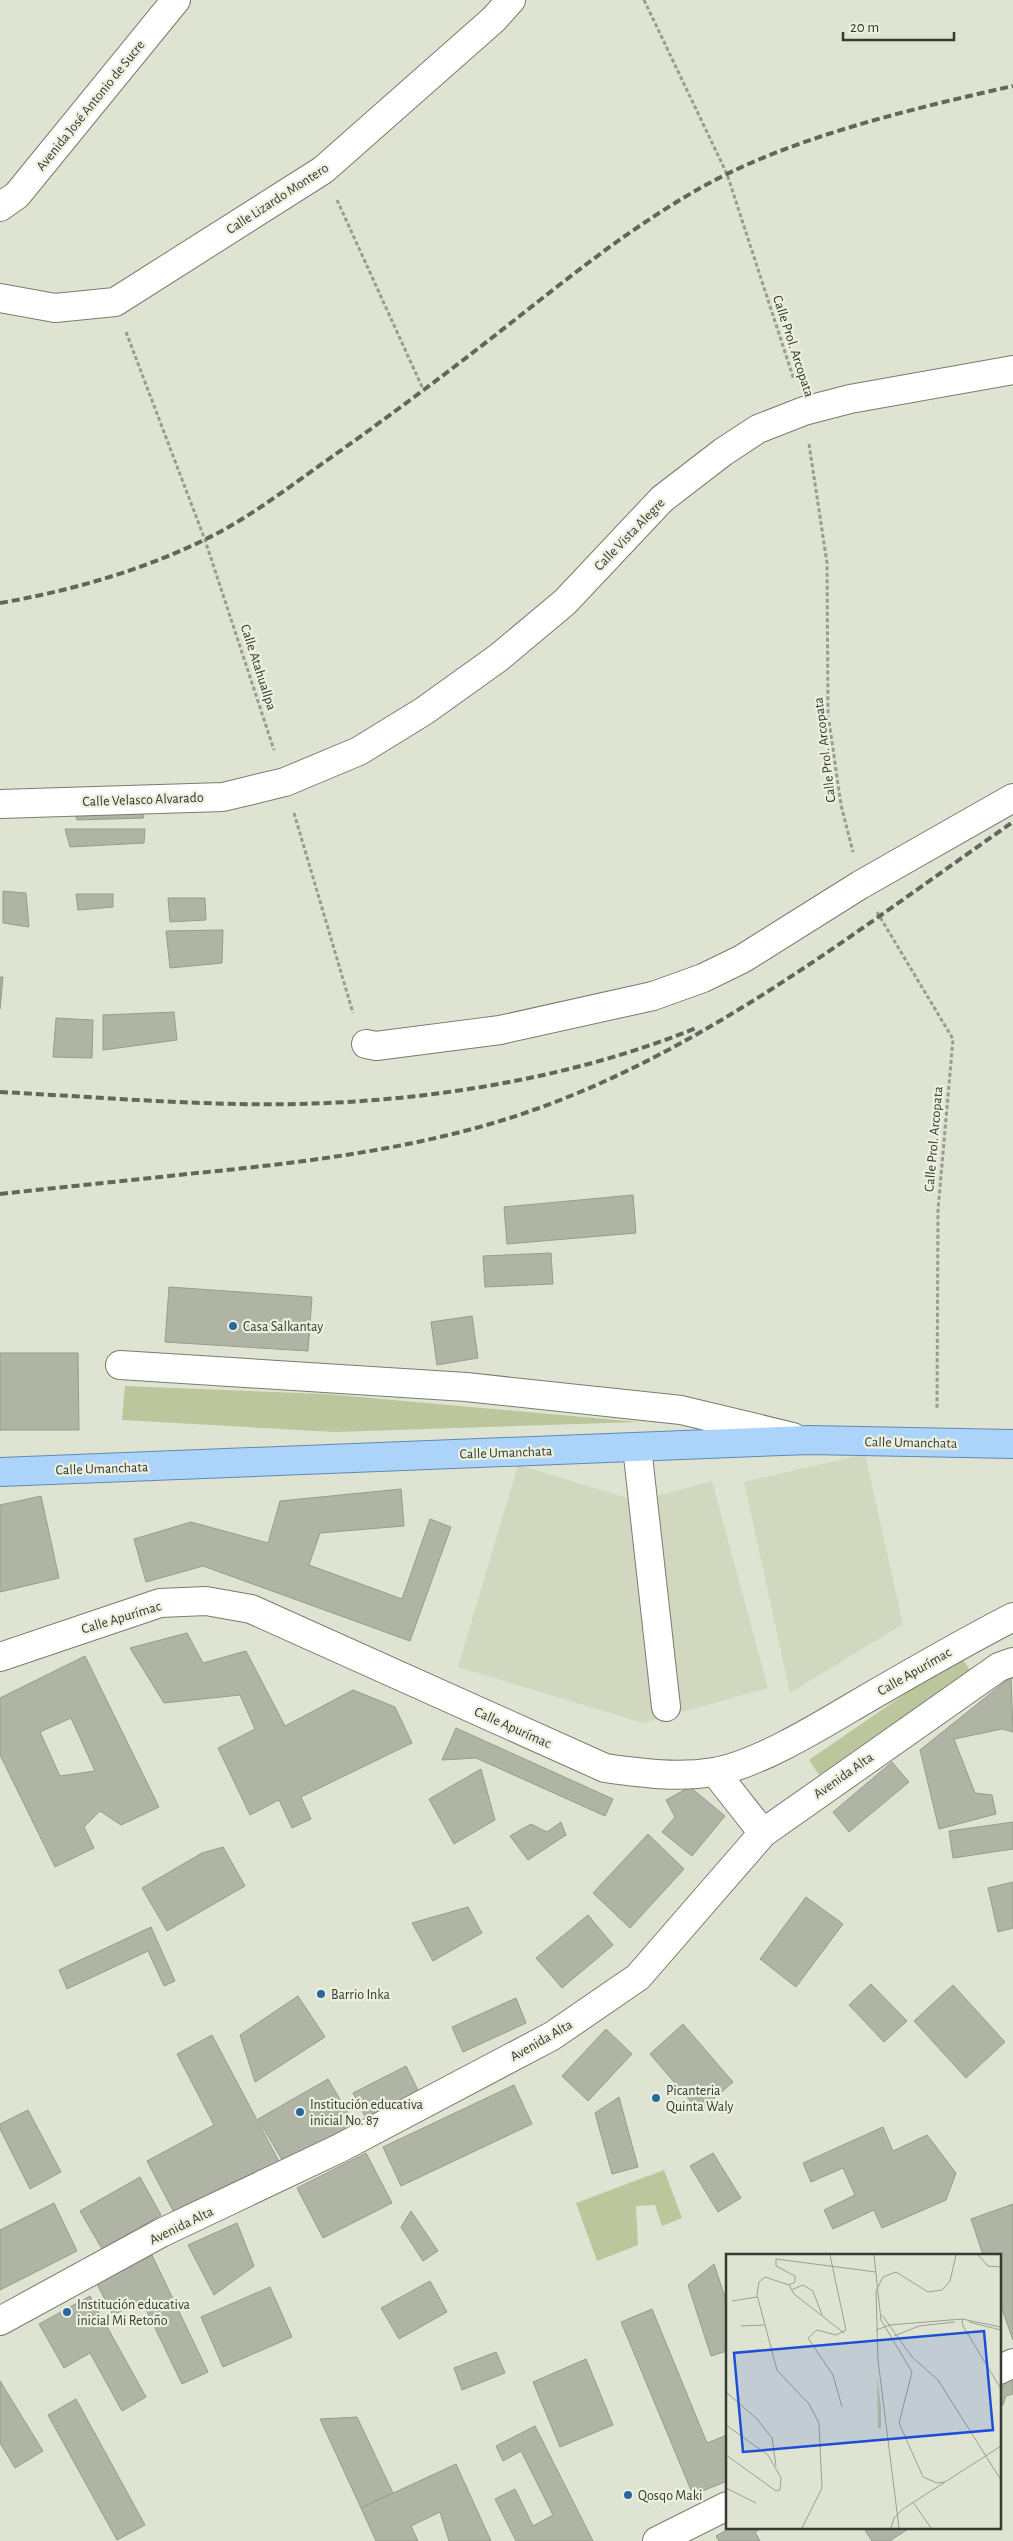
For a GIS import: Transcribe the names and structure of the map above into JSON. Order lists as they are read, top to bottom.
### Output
{
  "streets": {
    "main road": ["Calle Umanchata"],
    "street": [
      "Avenida José Antonio de Sucre",
      "Calle Lizardo Montero",
      "Calle Vista Alegre",
      "Calle Velasco Alvarado",
      "Calle Apurímac",
      "Avenida Alta"
    ],
    "path": ["Calle Prol. Arcopata", "Calle Atahuallpa"]
  },
  "crossings": [
    ["Calle Lizardo Montero", "Calle Atahuallpa"],
    ["Calle Prol. Arcopata", "Calle Vista Alegre"],
    ["Calle Prol. Arcopata", "Calle Umanchata"],
    ["Calle Vista Alegre", "Calle Atahuallpa"],
    ["Calle Vista Alegre", "Calle Velasco Alvarado"],
    ["Calle Atahuallpa", "Calle Velasco Alvarado"]
  ],
  "places": [
    "Casa Salkantay",
    "Barrio Inka",
    "Picanteria Quinta Waly",
    "Institución educativa inicial No. 87",
    "Institución educativa inicial Mi Retoño",
    "Qosqo Maki"
  ],
  "scale_bar": "20 m"
}
